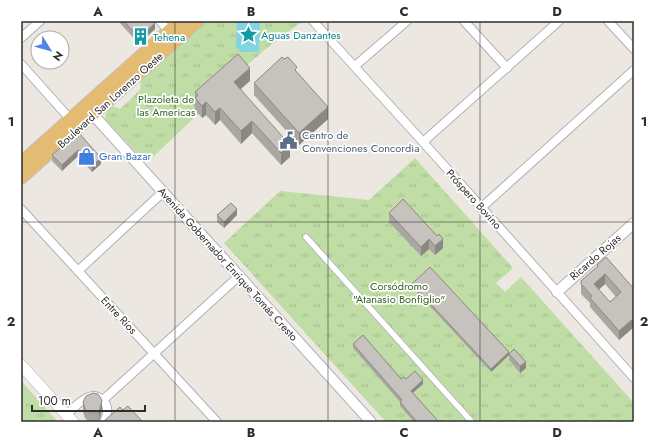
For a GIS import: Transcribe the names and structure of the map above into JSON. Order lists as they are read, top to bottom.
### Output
{
  "streets": {
    "main road": ["Boulevard San Lorenzo Oeste"],
    "street": [
      "Próspero Bovino",
      "Ricardo Rojas",
      "Avenida Gobernador Enrique Tomás Cresto",
      "Entre Ríos"
    ]
  },
  "crossings": [
    ["Boulevard San Lorenzo Oeste", "Avenida Gobernador Enrique Tomás Cresto"],
    ["Próspero Bovino", "Ricardo Rojas"]
  ],
  "parks": ["Plazoleta de las Americas", "Corsódromo \"Atanasio Bonfiglio\""],
  "places": {
    "place": ["Aguas Danzantes"],
    "building": ["Tehena"],
    "public building": ["Centro de Convenciones Concordia"],
    "shop": ["Gran Bazar"]
  },
  "scale_bar": "100 m",
  "north": "bottom right",
  "grid": {
    "columns": [
      "A",
      "B",
      "C",
      "D"
    ],
    "rows": ["1", "2"]
  }
}
